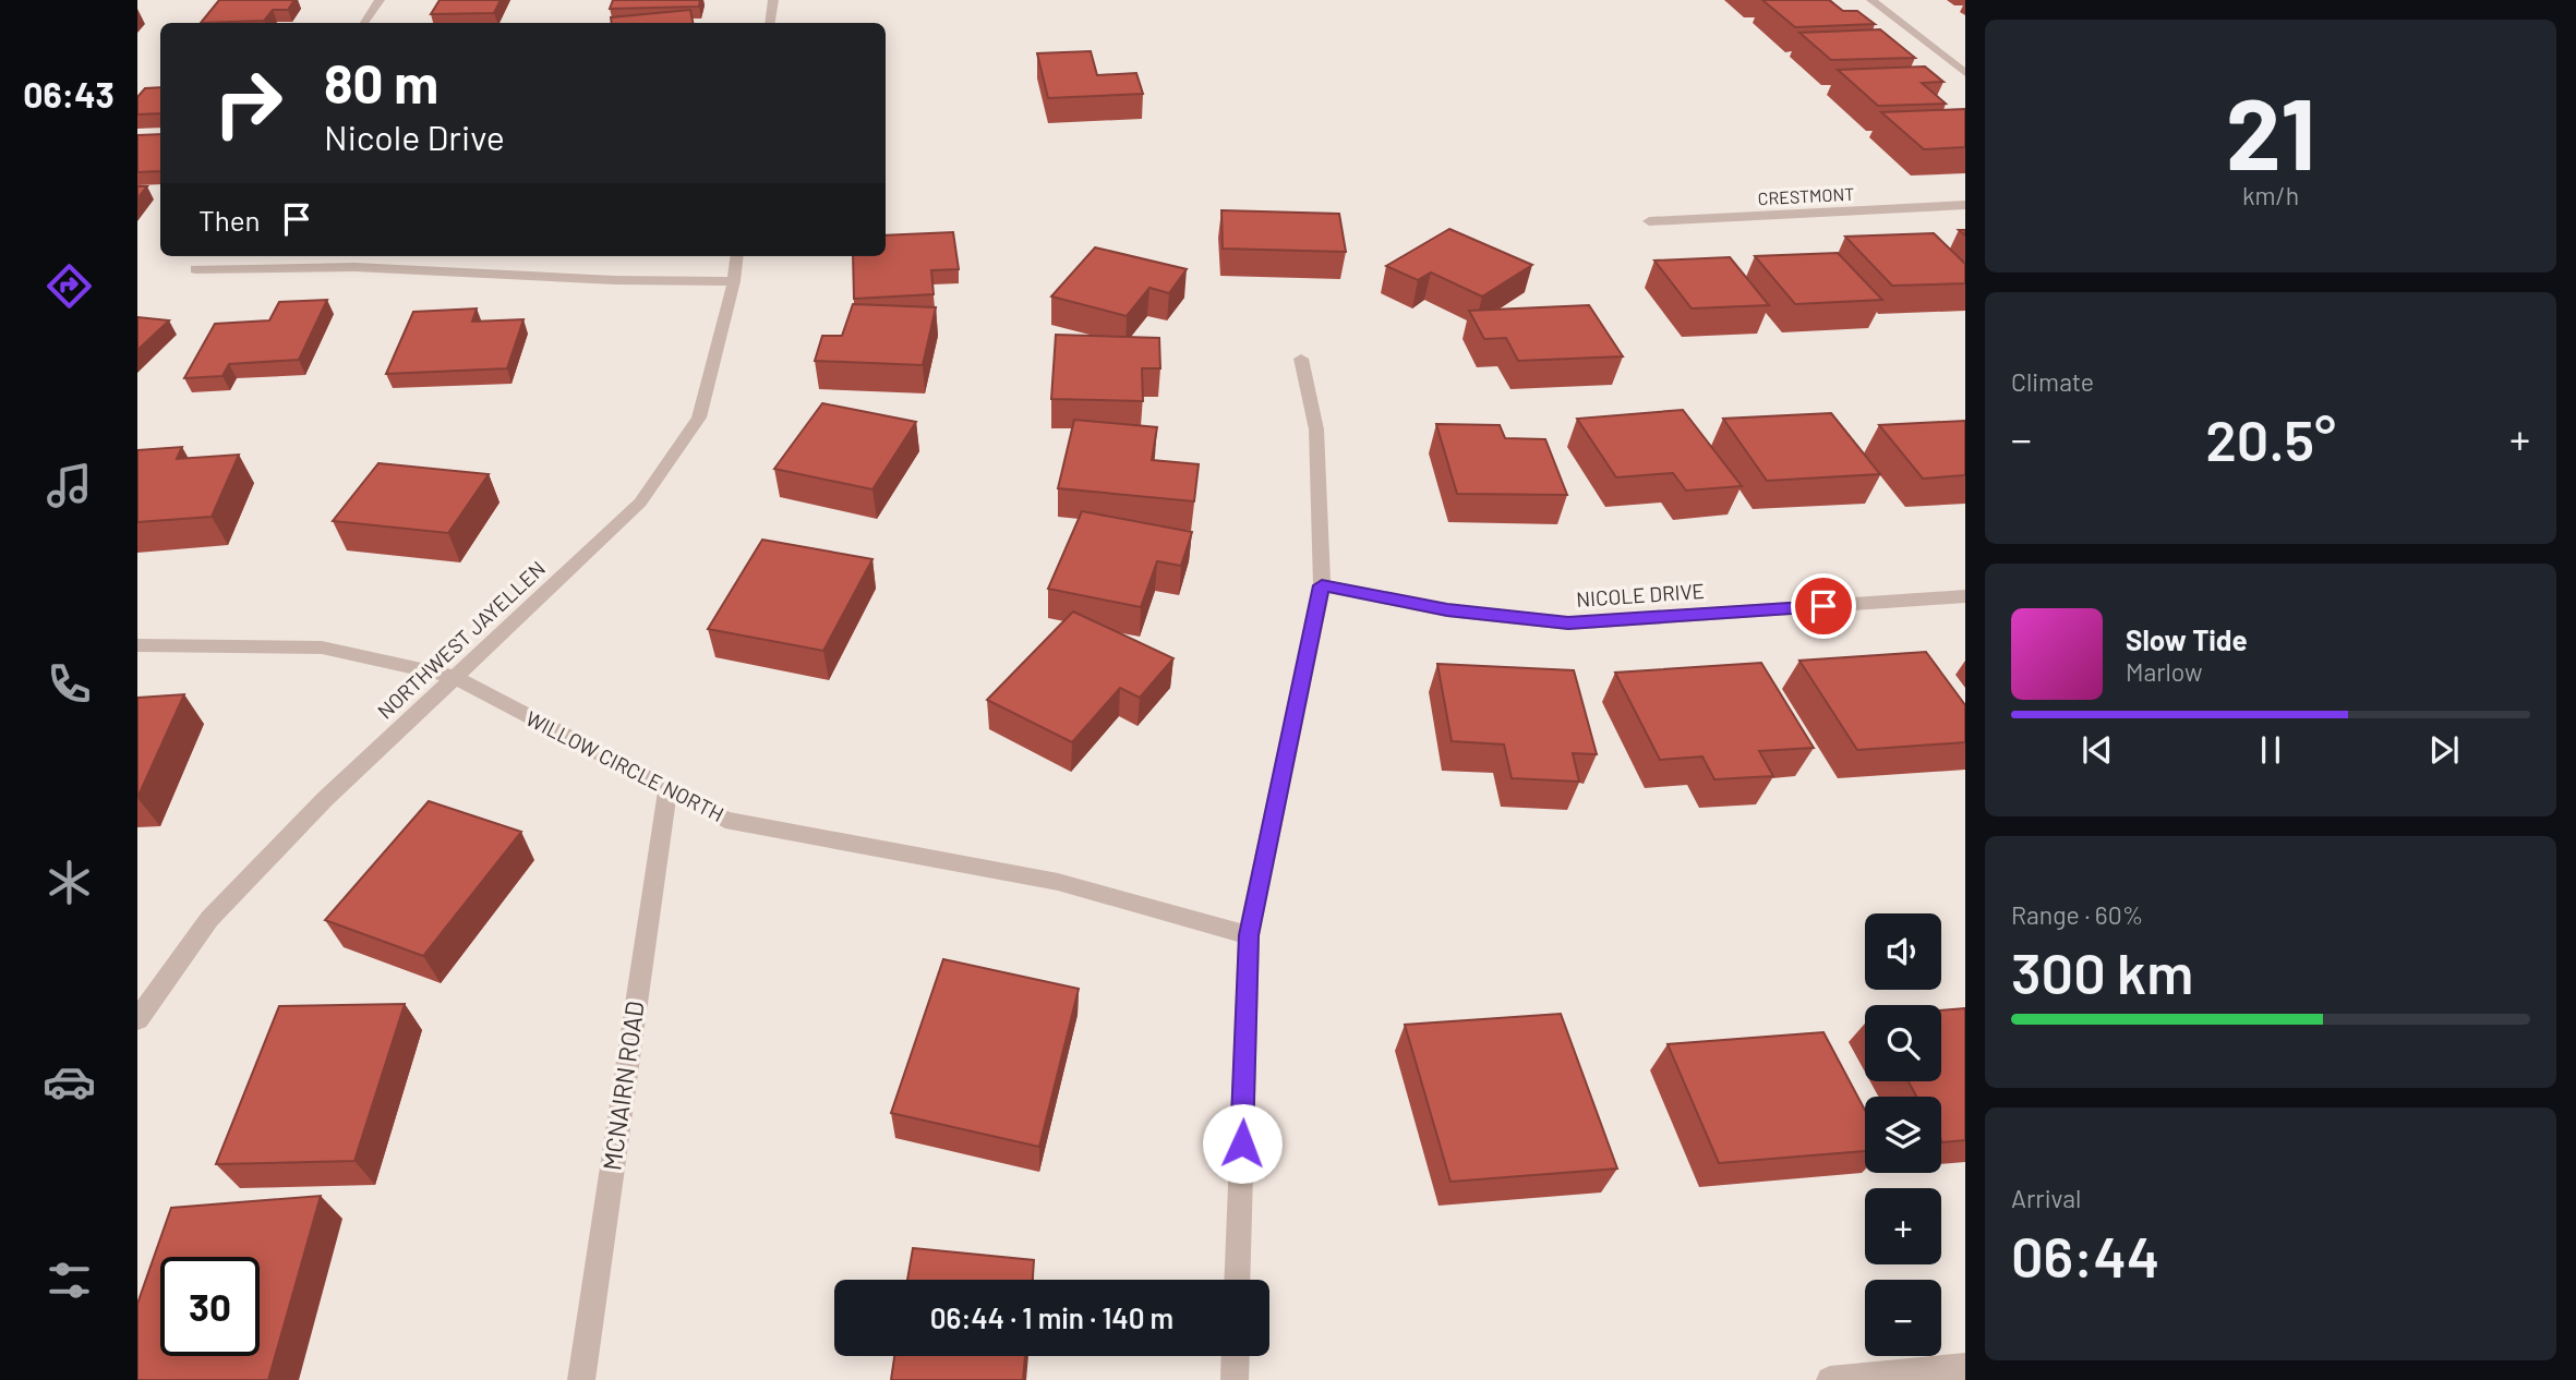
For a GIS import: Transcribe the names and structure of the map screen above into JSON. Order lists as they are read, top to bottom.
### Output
{
  "streets": {
    "street": [
      "CRESTMONT",
      "NICOLE DRIVE",
      "NORTHWEST JAYELLEN",
      "WILLOW CIRCLE NORTH",
      "MCNAIRN ROAD"
    ]
  },
  "crossings": [
    ["NORTHWEST JAYELLEN", "WILLOW CIRCLE NORTH"],
    ["WILLOW CIRCLE NORTH", "MCNAIRN ROAD"]
  ],
  "page": {
    "tabs": "06:43",
    "tile": [
      ["21", "km/h"],
      "Climate",
      ["Range · 60%", "300 km"],
      ["Arrival", "06:44"]
    ],
    "turn": ["80 m", "Nicole Drive"],
    "then": "Then",
    "heat": ["−", "20.5°", "+"],
    "song": ["Slow Tide", "Marlow"],
    "map_buttons": ["+", "−"],
    "limit": "30",
    "trip": "06:44 · 1 min · 140 m"
  }
}
